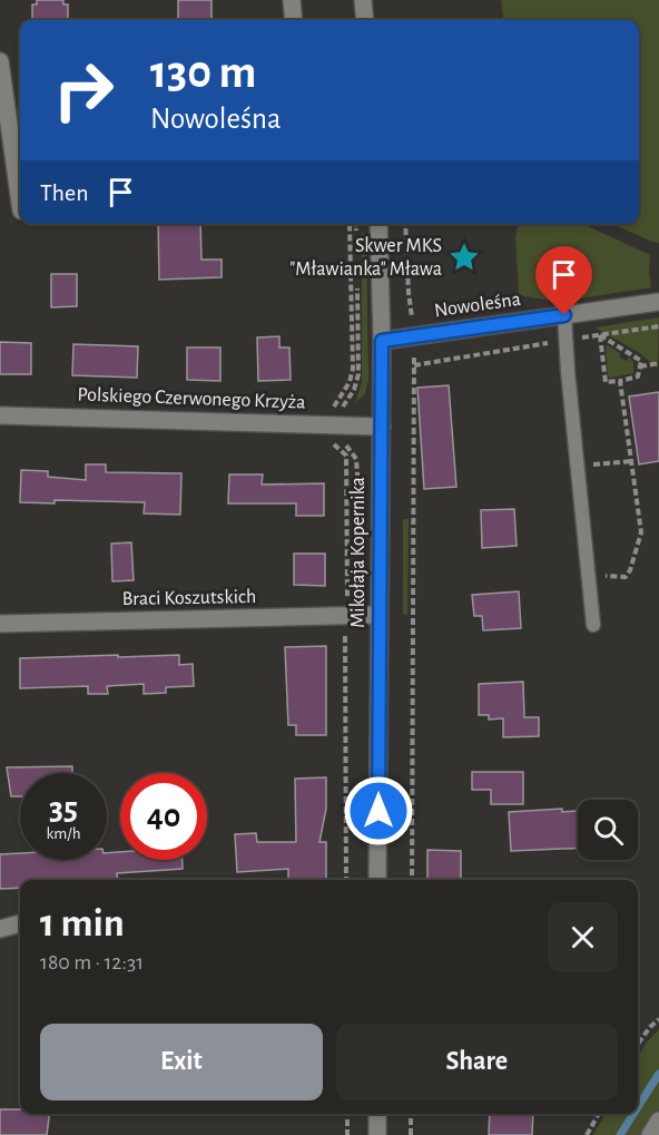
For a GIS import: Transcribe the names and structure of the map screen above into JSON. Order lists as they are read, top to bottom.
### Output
{
  "streets": {
    "street": [
      "Nowoleśna",
      "Polskiego Czerwonego Krzyża",
      "Mikołaja Kopernika",
      "Braci Koszutskich"
    ]
  },
  "crossings": [
    ["Nowoleśna", "Mikołaja Kopernika"],
    ["Polskiego Czerwonego Krzyża", "Mikołaja Kopernika"],
    ["Mikołaja Kopernika", "Braci Koszutskich"]
  ],
  "places": {
    "place": ["Skwer MKS \"Mławianka\" Mława"]
  },
  "page": {
    "turn": ["130 m", "Nowoleśna"],
    "then": "Then",
    "speed": "35 km/h",
    "limit": "40",
    "heading": ["1 min", "180 m · 12:31"],
    "buttons": ["Exit", "Share"]
  }
}
